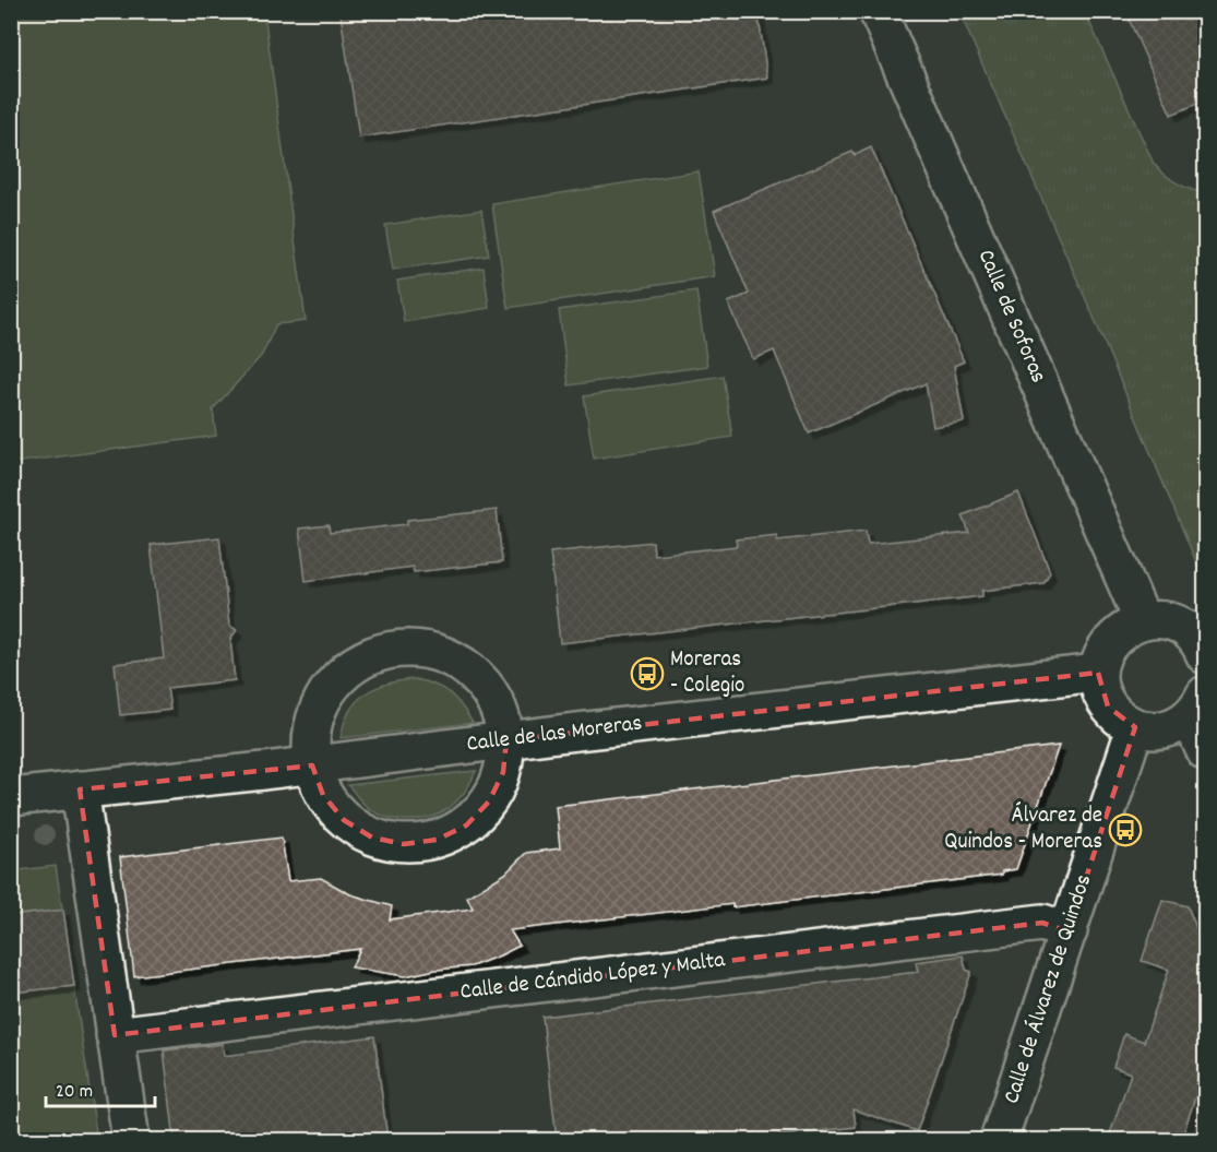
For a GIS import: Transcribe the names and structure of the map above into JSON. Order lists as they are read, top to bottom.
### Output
{
  "streets": {
    "street": [
      "Calle de Soforas",
      "Calle de las Moreras",
      "Calle de Cándido López y Malta",
      "Calle de Álvarez de Quindos"
    ]
  },
  "crossings": [
    ["Calle de Cándido López y Malta", "Calle de Álvarez de Quindos"]
  ],
  "places": {
    "bus stop": ["Moreras - Colegio", "Álvarez de Quindos - Moreras"]
  },
  "scale_bar": "20 m"
}
